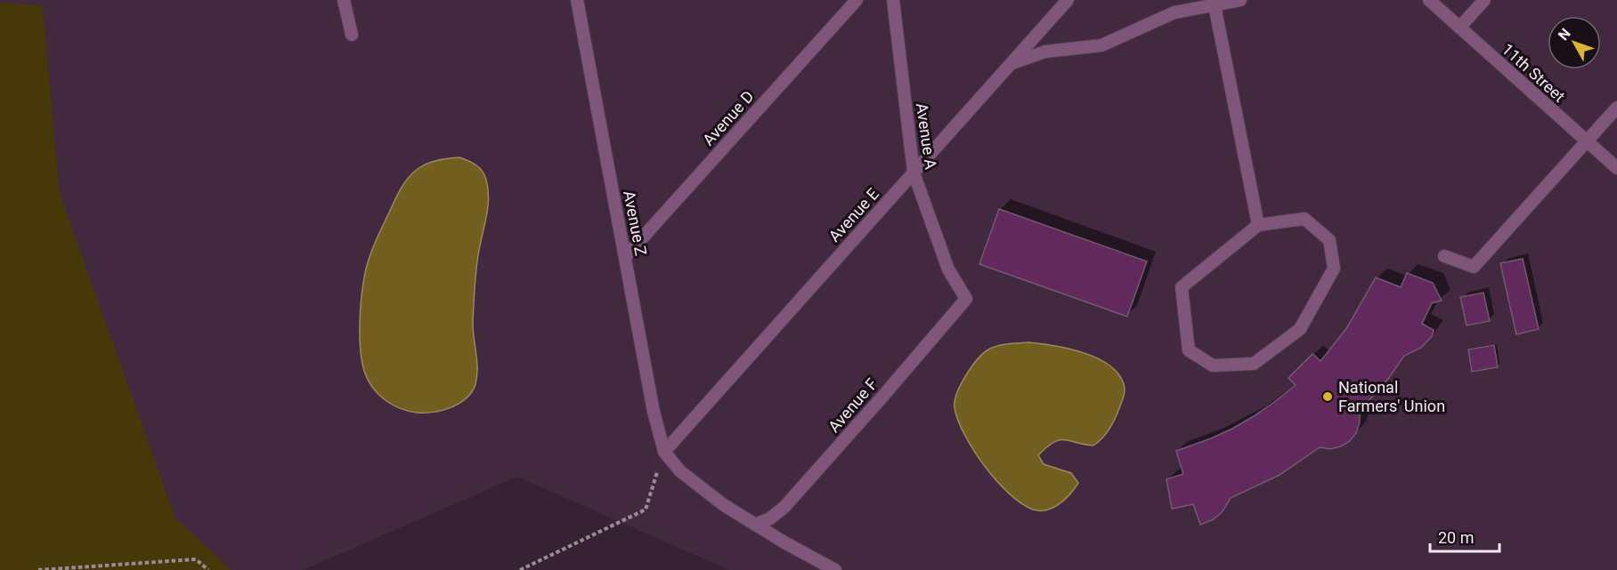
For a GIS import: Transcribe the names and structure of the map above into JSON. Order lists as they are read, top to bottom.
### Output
{
  "streets": {
    "lane": [
      "11th Street",
      "Avenue D",
      "Avenue A",
      "Avenue E",
      "Avenue Z",
      "Avenue F"
    ]
  },
  "crossings": [
    ["Avenue D", "Avenue Z"],
    ["Avenue A", "Avenue E"],
    ["Avenue A", "Avenue F"],
    ["Avenue E", "Avenue Z"]
  ],
  "places": ["National Farmers' Union"],
  "scale_bar": "20 m",
  "north": "top left"
}
